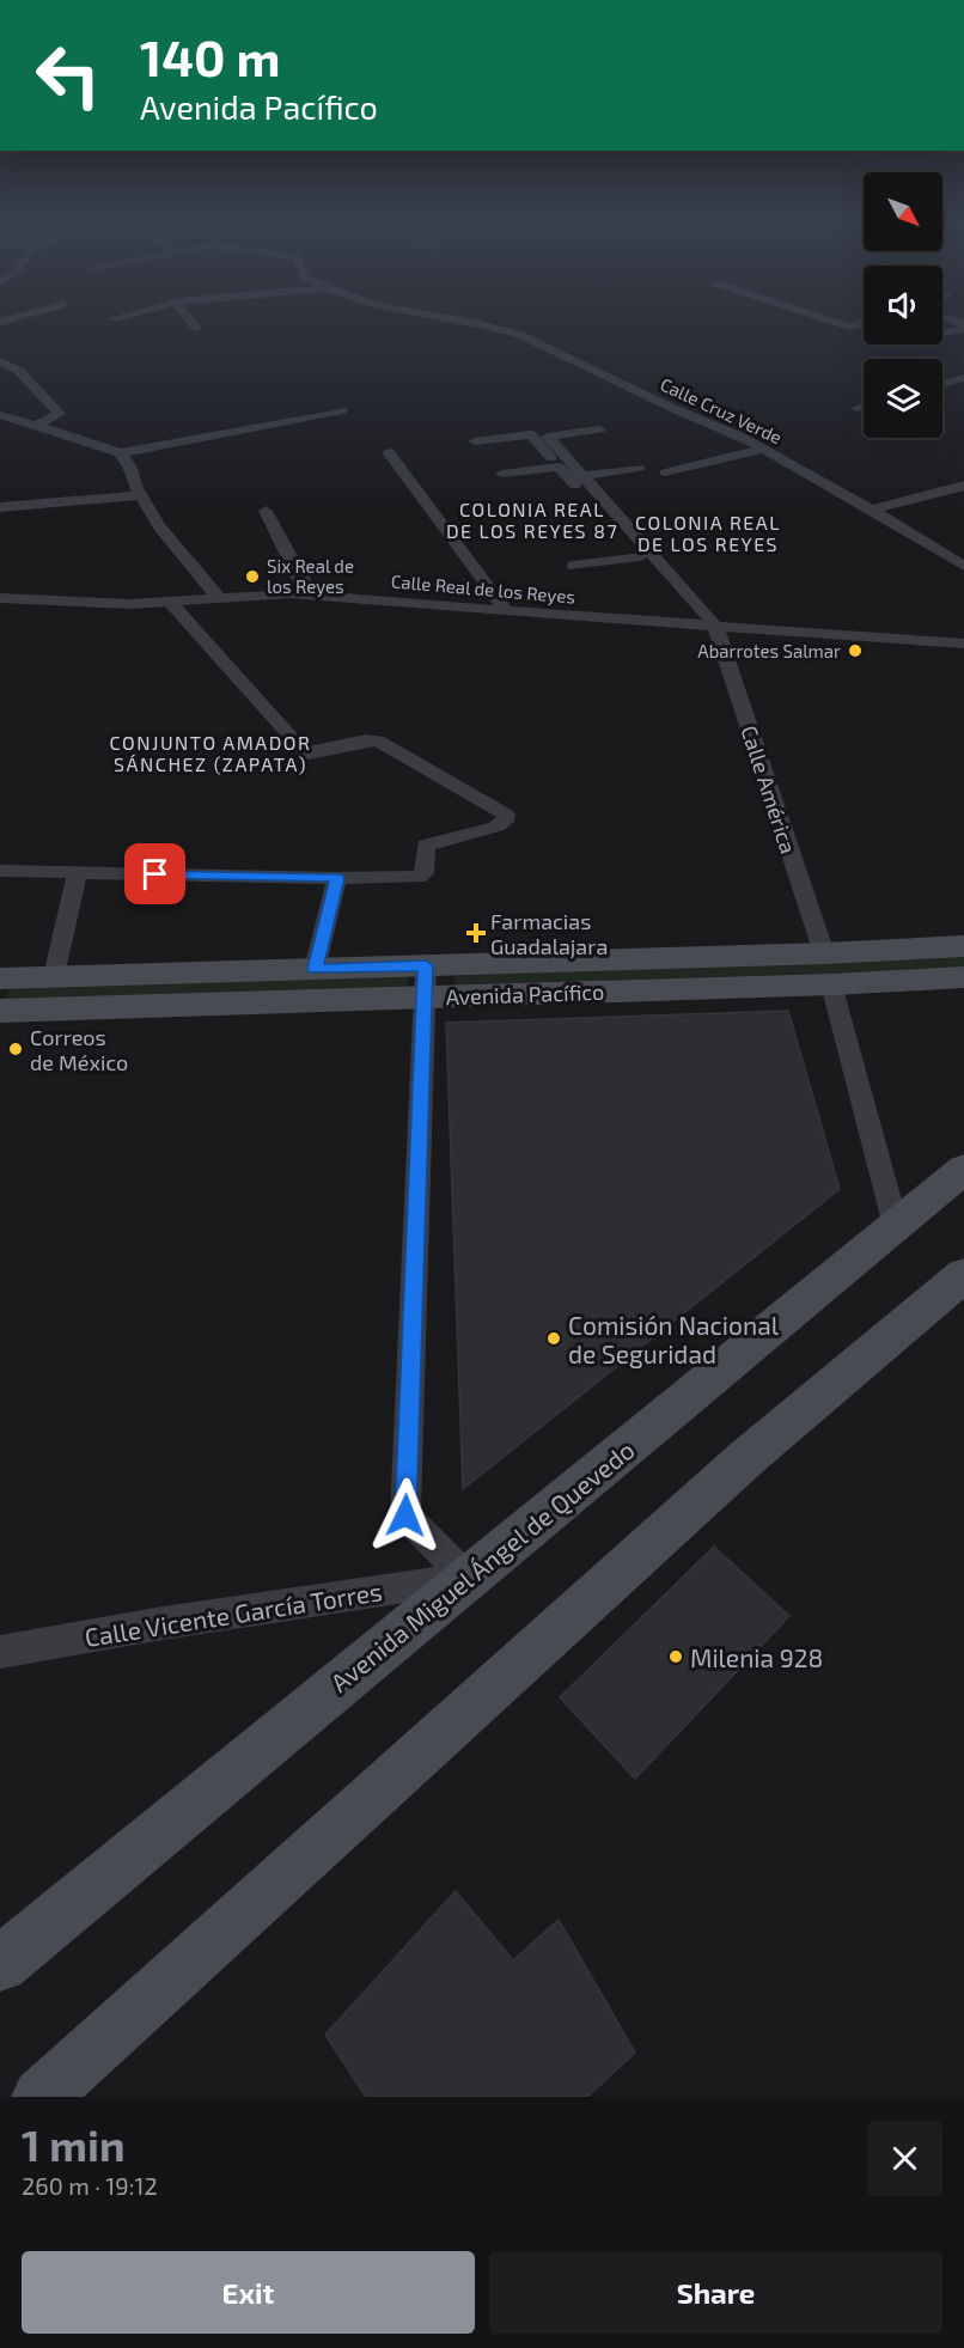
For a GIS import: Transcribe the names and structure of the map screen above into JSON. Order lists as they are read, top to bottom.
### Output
{
  "streets": {
    "main road": ["Avenida Pacífico", "Avenida Miguel Ángel de Quevedo"],
    "street": [
      "Calle Cruz Verde",
      "Calle Real de los Reyes",
      "Calle América",
      "Calle Vicente García Torres"
    ]
  },
  "crossings": [
    ["Calle Real de los Reyes", "Calle América"],
    ["Calle América", "Avenida Pacífico"],
    ["Calle América", "Avenida Miguel Ángel de Quevedo"],
    ["Avenida Miguel Ángel de Quevedo", "Calle Vicente García Torres"]
  ],
  "districts": ["COLONIA REAL DE LOS REYES 87", "COLONIA REAL DE LOS REYES", "CONJUNTO AMADOR SÁNCHEZ (ZAPATA)"],
  "places": {
    "other": [
      "Six Real de los Reyes",
      "Abarrotes Salmar",
      "Correos de México",
      "Comisión Nacional de Seguridad",
      "Milenia 928"
    ],
    "health": ["Farmacias Guadalajara"]
  },
  "north": "bottom right",
  "page": {
    "turn": ["140 m", "Avenida Pacífico"],
    "heading": ["1 min", "260 m · 19:12"],
    "buttons": ["Exit", "Share"]
  }
}
